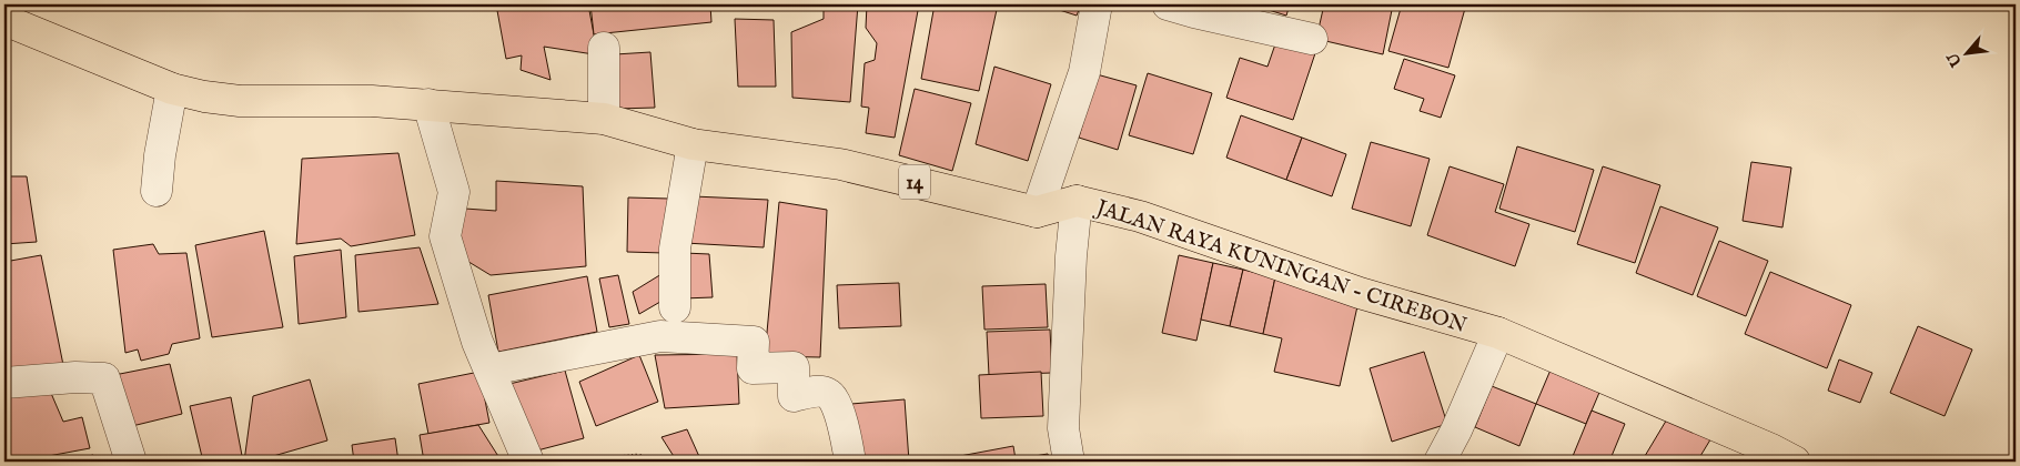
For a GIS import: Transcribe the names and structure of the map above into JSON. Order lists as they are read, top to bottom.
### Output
{
  "streets": {
    "highway": ["14", "JALAN RAYA KUNINGAN - CIREBON"]
  },
  "north": "bottom left"
}
